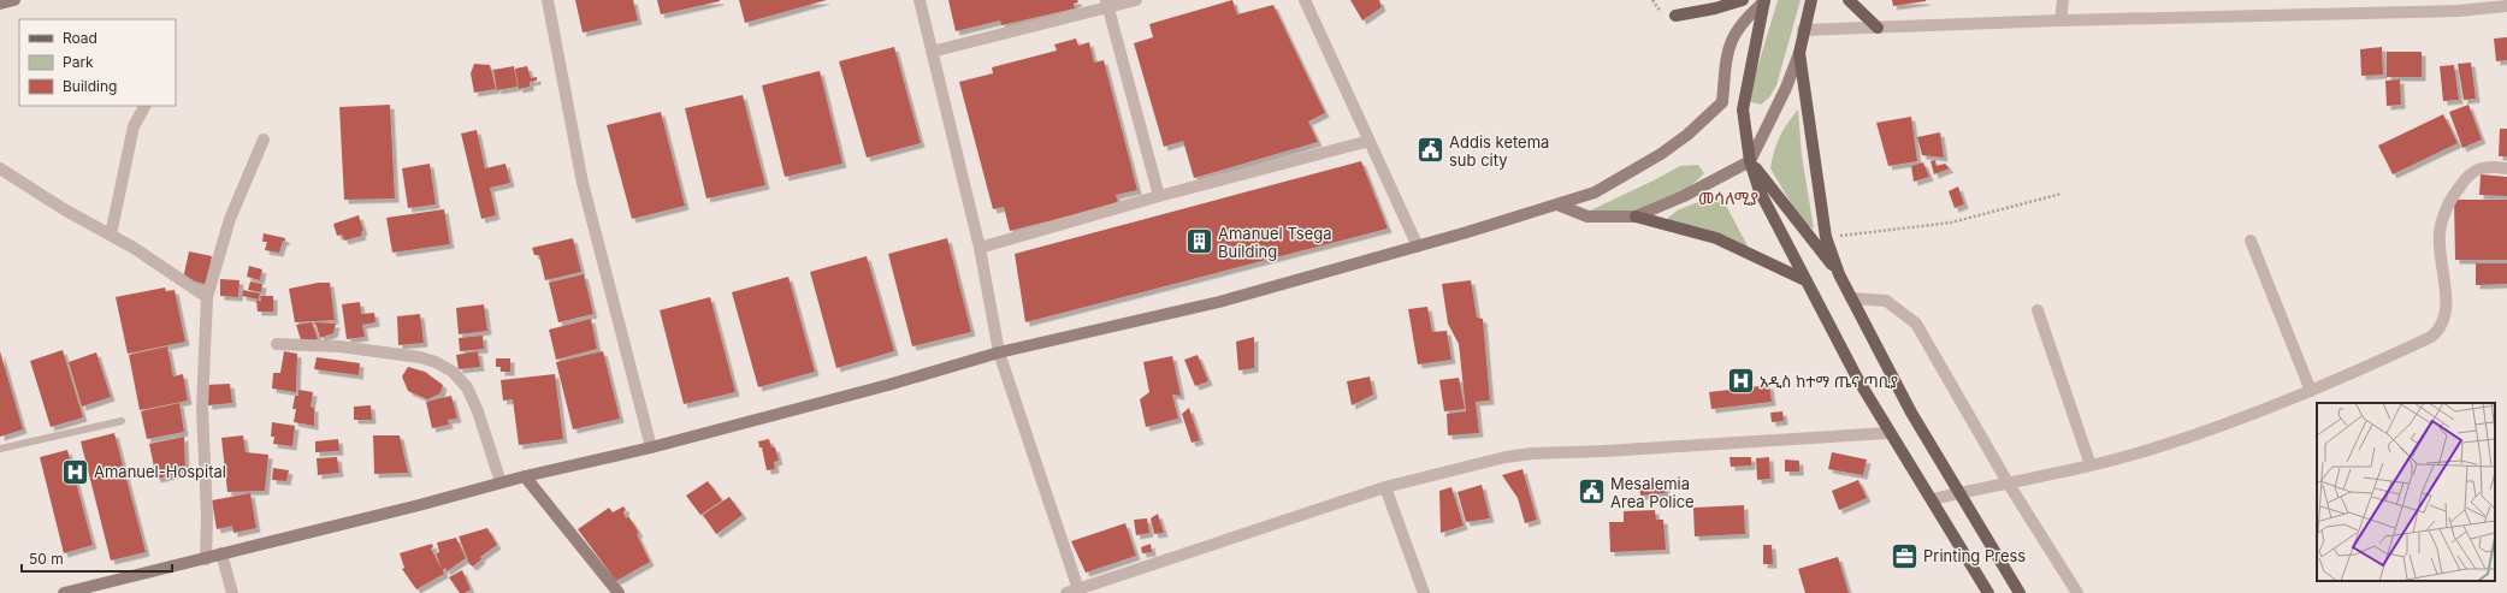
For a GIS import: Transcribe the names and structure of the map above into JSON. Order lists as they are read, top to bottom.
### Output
{
  "districts": ["መሳለሚያ"],
  "places": {
    "public building": ["Addis ketema sub city", "Mesalemia Area Police"],
    "building": ["Amanuel Tsega Building"],
    "hospital": ["አዲስ ከተማ ጤና ጣቢያ", "Amanuel-Hospital"],
    "office": ["Printing Press"]
  },
  "legend": ["Road", "Park", "Building"],
  "scale_bar": "50 m"
}
